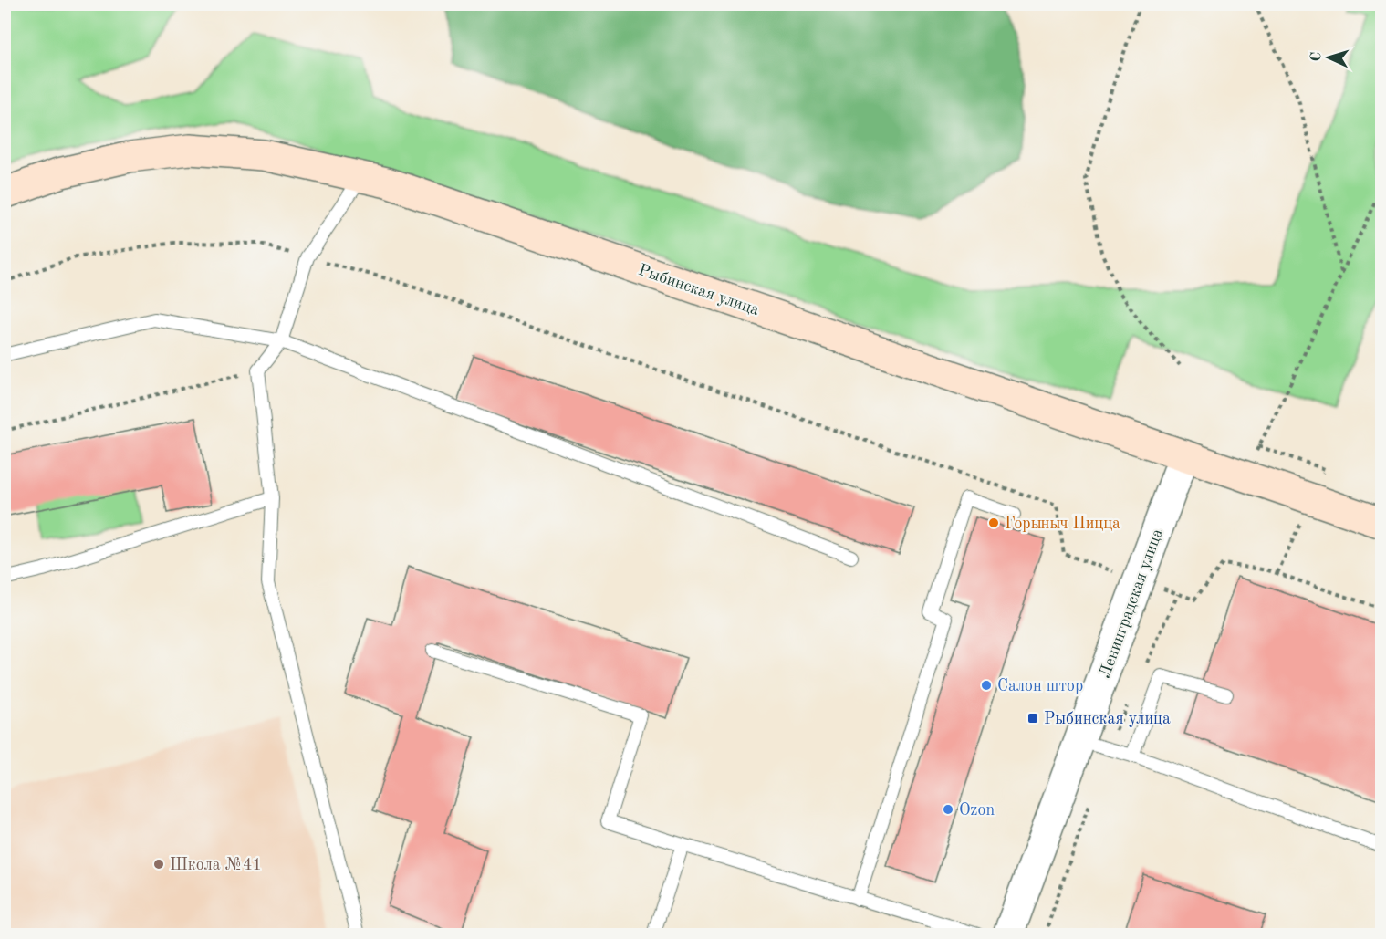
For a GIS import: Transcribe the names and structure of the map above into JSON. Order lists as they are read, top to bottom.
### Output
{
  "streets": {
    "main road": ["Рыбинская улица"],
    "street": ["Ленинградская улица"]
  },
  "crossings": [
    ["Рыбинская улица", "Ленинградская улица"]
  ],
  "places": {
    "other": [
      "Горыныч Пицца",
      "Салон штор",
      "Ozon",
      "Школа №41"
    ],
    "transit": ["Рыбинская улица"]
  },
  "north": "left"
}
